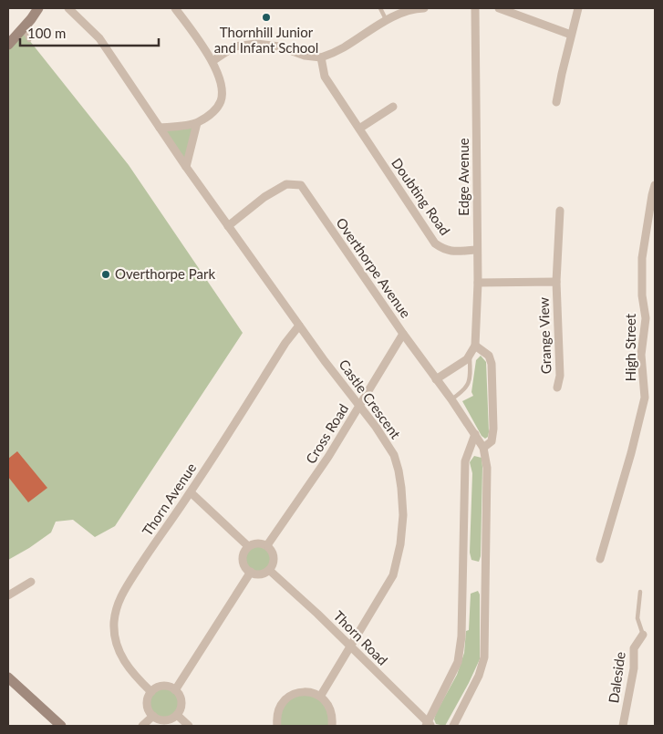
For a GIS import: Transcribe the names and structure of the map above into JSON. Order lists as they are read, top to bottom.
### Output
{
  "streets": {
    "street": [
      "Edge Avenue",
      "Doubting Road",
      "Overthorpe Avenue",
      "Grange View",
      "High Street",
      "Castle Crescent",
      "Cross Road",
      "Thorn Avenue",
      "Thorn Road",
      "Daleside"
    ]
  },
  "crossings": [
    ["Edge Avenue", "Doubting Road"],
    ["Edge Avenue", "Overthorpe Avenue"],
    ["Edge Avenue", "Grange View"],
    ["Overthorpe Avenue", "Castle Crescent"],
    ["Overthorpe Avenue", "Cross Road"],
    ["Castle Crescent", "Cross Road"],
    ["Castle Crescent", "Thorn Avenue"],
    ["Castle Crescent", "Thorn Road"],
    ["Cross Road", "Thorn Road"]
  ],
  "places": ["Thornhill Junior and Infant School", "Overthorpe Park"],
  "scale_bar": "100 m"
}
